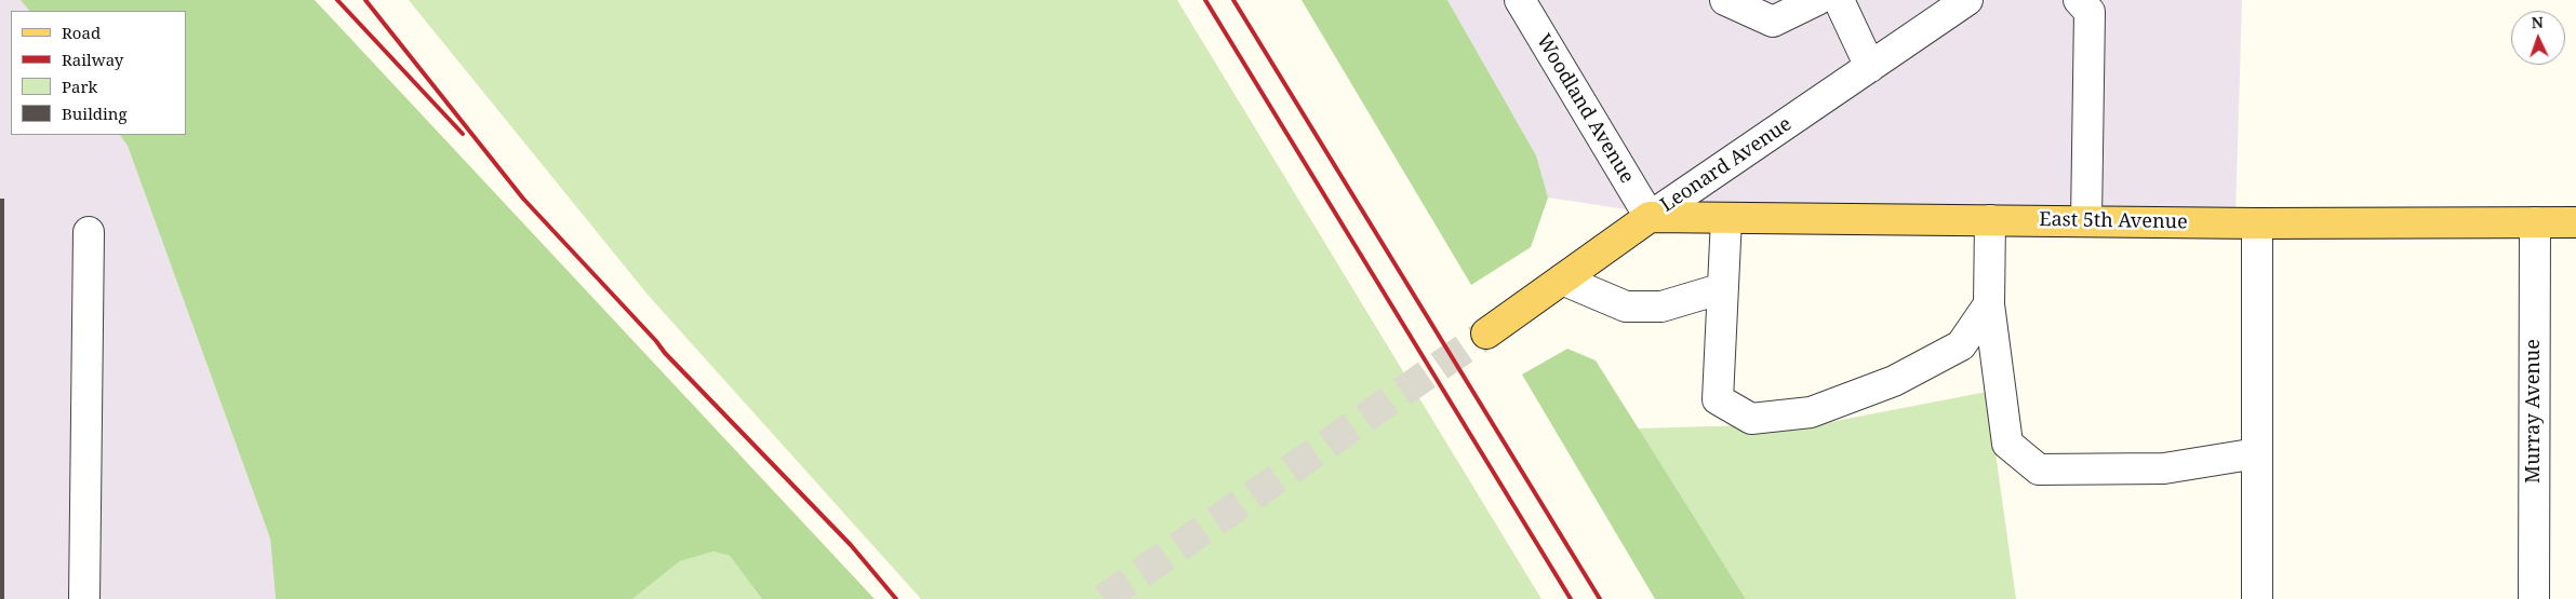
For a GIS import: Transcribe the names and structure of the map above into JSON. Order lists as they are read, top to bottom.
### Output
{
  "streets": {
    "main road": ["Leonard Avenue", "East 5th Avenue"],
    "street": ["Woodland Avenue", "Murray Avenue"]
  },
  "crossings": [
    ["Woodland Avenue", "Leonard Avenue"],
    ["Woodland Avenue", "East 5th Avenue"],
    ["Leonard Avenue", "East 5th Avenue"],
    ["East 5th Avenue", "Murray Avenue"]
  ],
  "legend": [
    "Road",
    "Railway",
    "Park",
    "Building"
  ],
  "north": "top"
}
